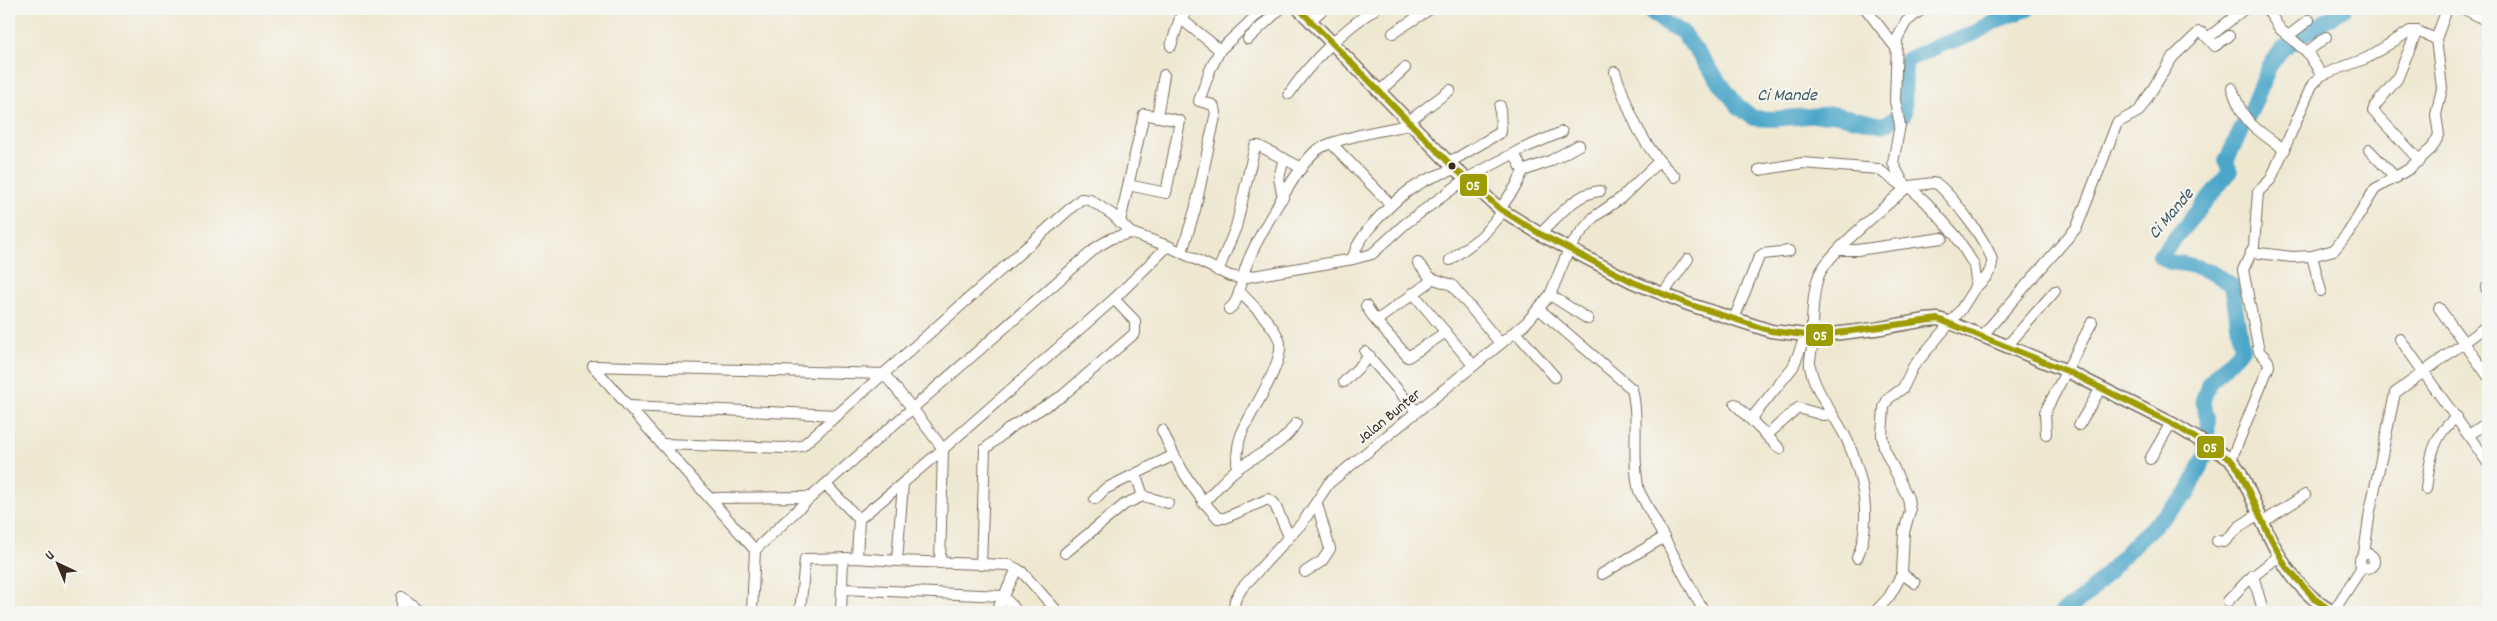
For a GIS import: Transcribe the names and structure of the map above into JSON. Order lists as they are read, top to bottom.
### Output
{
  "streets": {
    "street": ["Jalan Bunter"]
  },
  "water": ["Ci Mande"],
  "lines": ["transit line 05"],
  "north": "top left"
}
